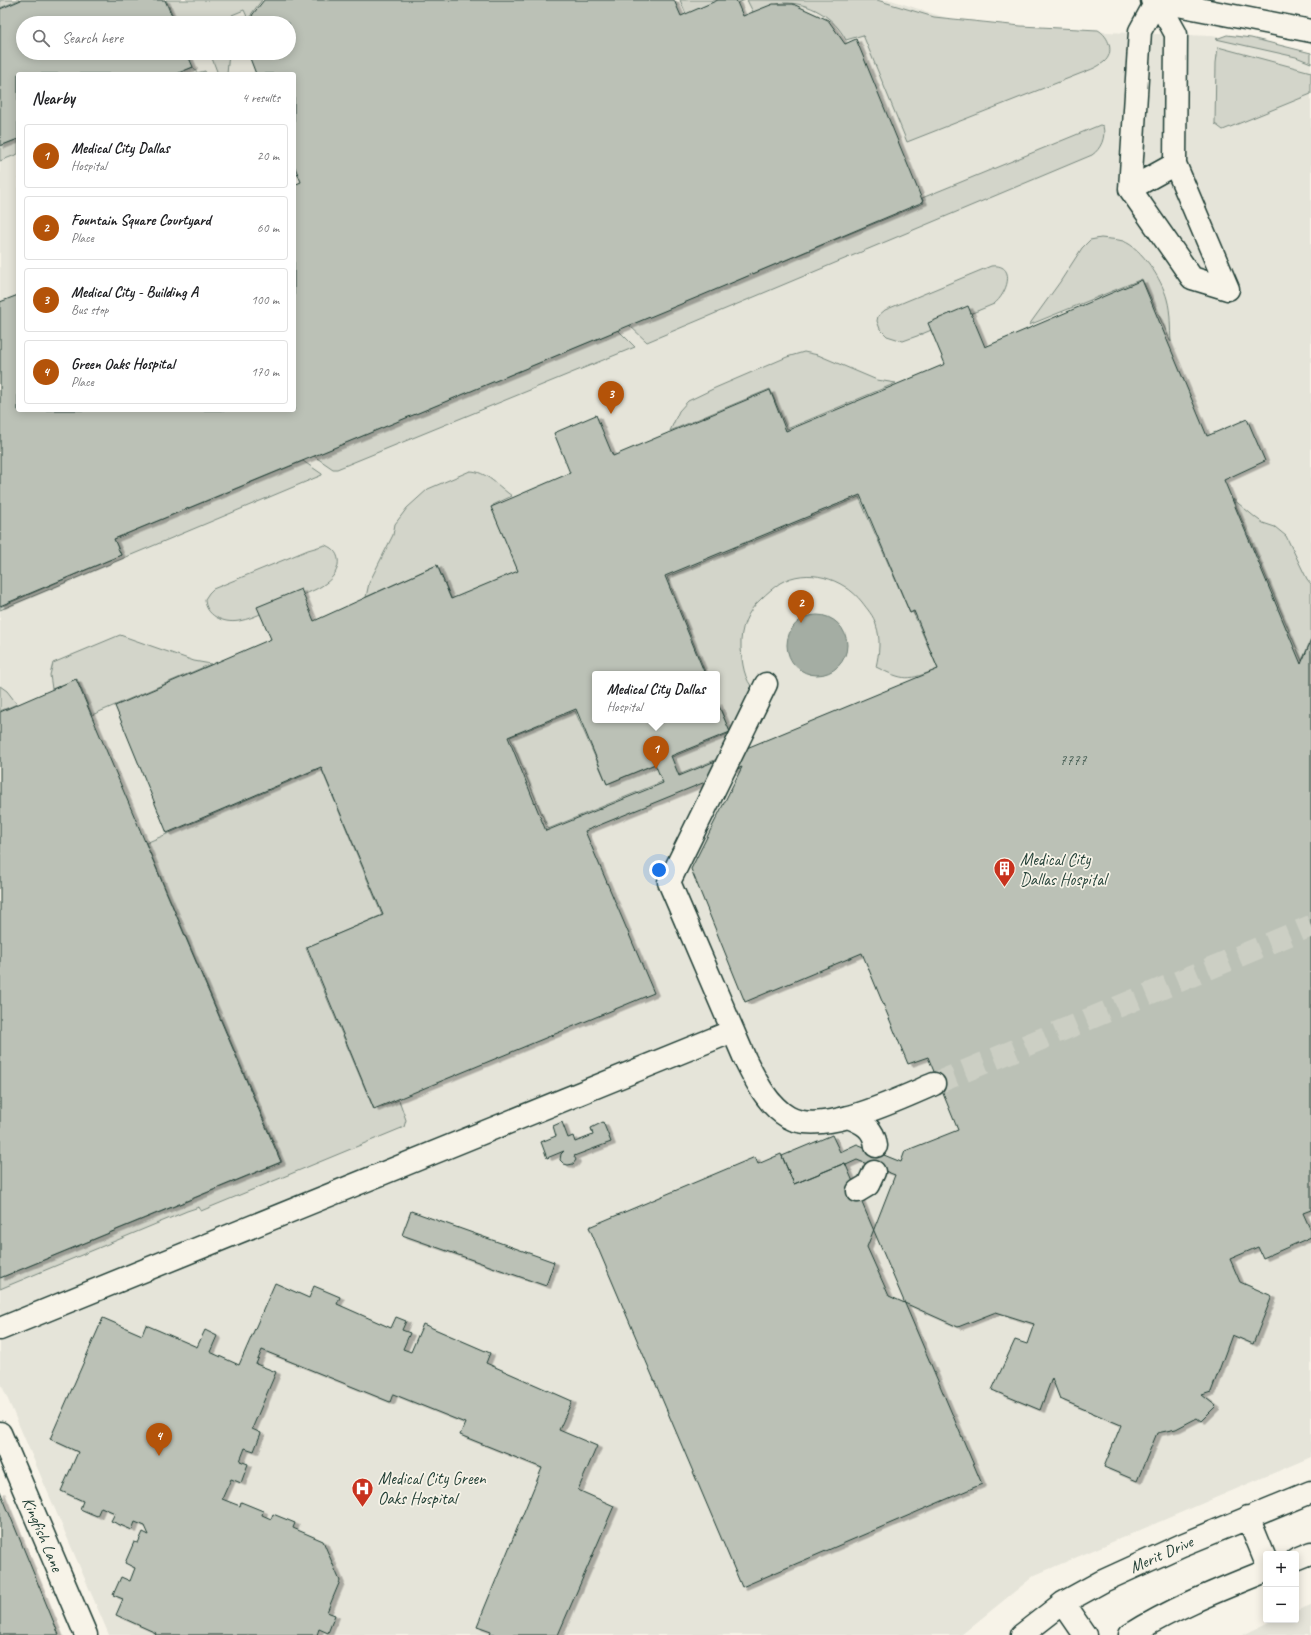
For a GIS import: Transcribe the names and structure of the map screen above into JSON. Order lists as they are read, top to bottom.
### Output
{
  "streets": {
    "street": ["Kingfish Lane", "Merit Drive"]
  },
  "places": {
    "building": ["Medical City Dallas Hospital"],
    "hospital": ["Medical City Green Oaks Hospital"]
  },
  "house_numbers": ["7777"],
  "page": {
    "search": "Search here",
    "heading": ["Nearby", "4 results"],
    "list": [
      {
        "mark": "1",
        "name": "Medical City Dallas",
        "note": "Hospital",
        "value": "20 m"
      },
      {
        "mark": "2",
        "name": "Fountain Square Courtyard",
        "note": "Place",
        "value": "60 m"
      },
      {
        "mark": "3",
        "name": "Medical City - Building A",
        "note": "Bus stop",
        "value": "100 m"
      },
      {
        "mark": "4",
        "name": "Green Oaks Hospital",
        "note": "Place",
        "value": "170 m"
      }
    ],
    "pins": [
      "3",
      "2",
      "1",
      "4"
    ],
    "popup": ["Medical City Dallas", "Hospital"],
    "map_buttons": ["+", "−"]
  }
}
